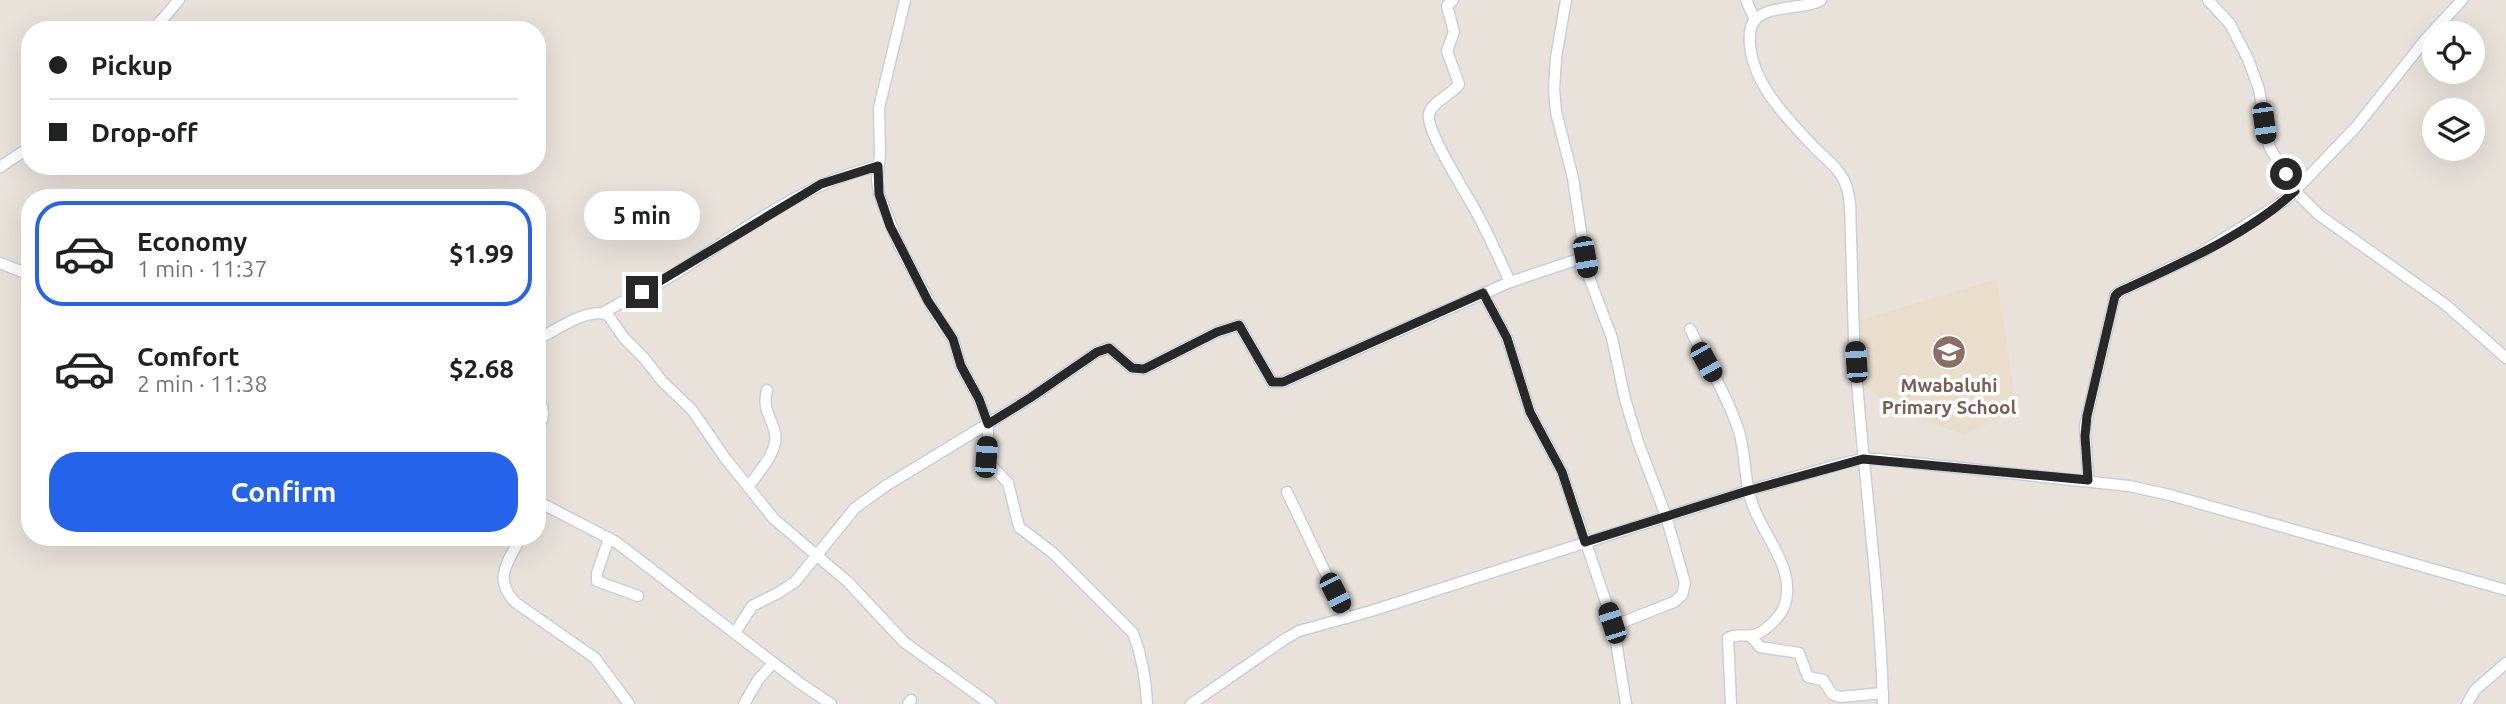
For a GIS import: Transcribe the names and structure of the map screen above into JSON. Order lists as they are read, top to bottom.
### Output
{
  "places": {
    "school or university": ["Mwabaluhi Primary School"]
  },
  "page": {
    "banner": ["Pickup", "Drop-off"],
    "bubble": "5 min",
    "list": [
      {
        "name": "Economy",
        "note": "1 min · 11:37",
        "value": "$1.99"
      },
      {
        "name": "Comfort",
        "note": "2 min · 11:38",
        "value": "$2.68"
      }
    ],
    "buttons": "Confirm"
  }
}
